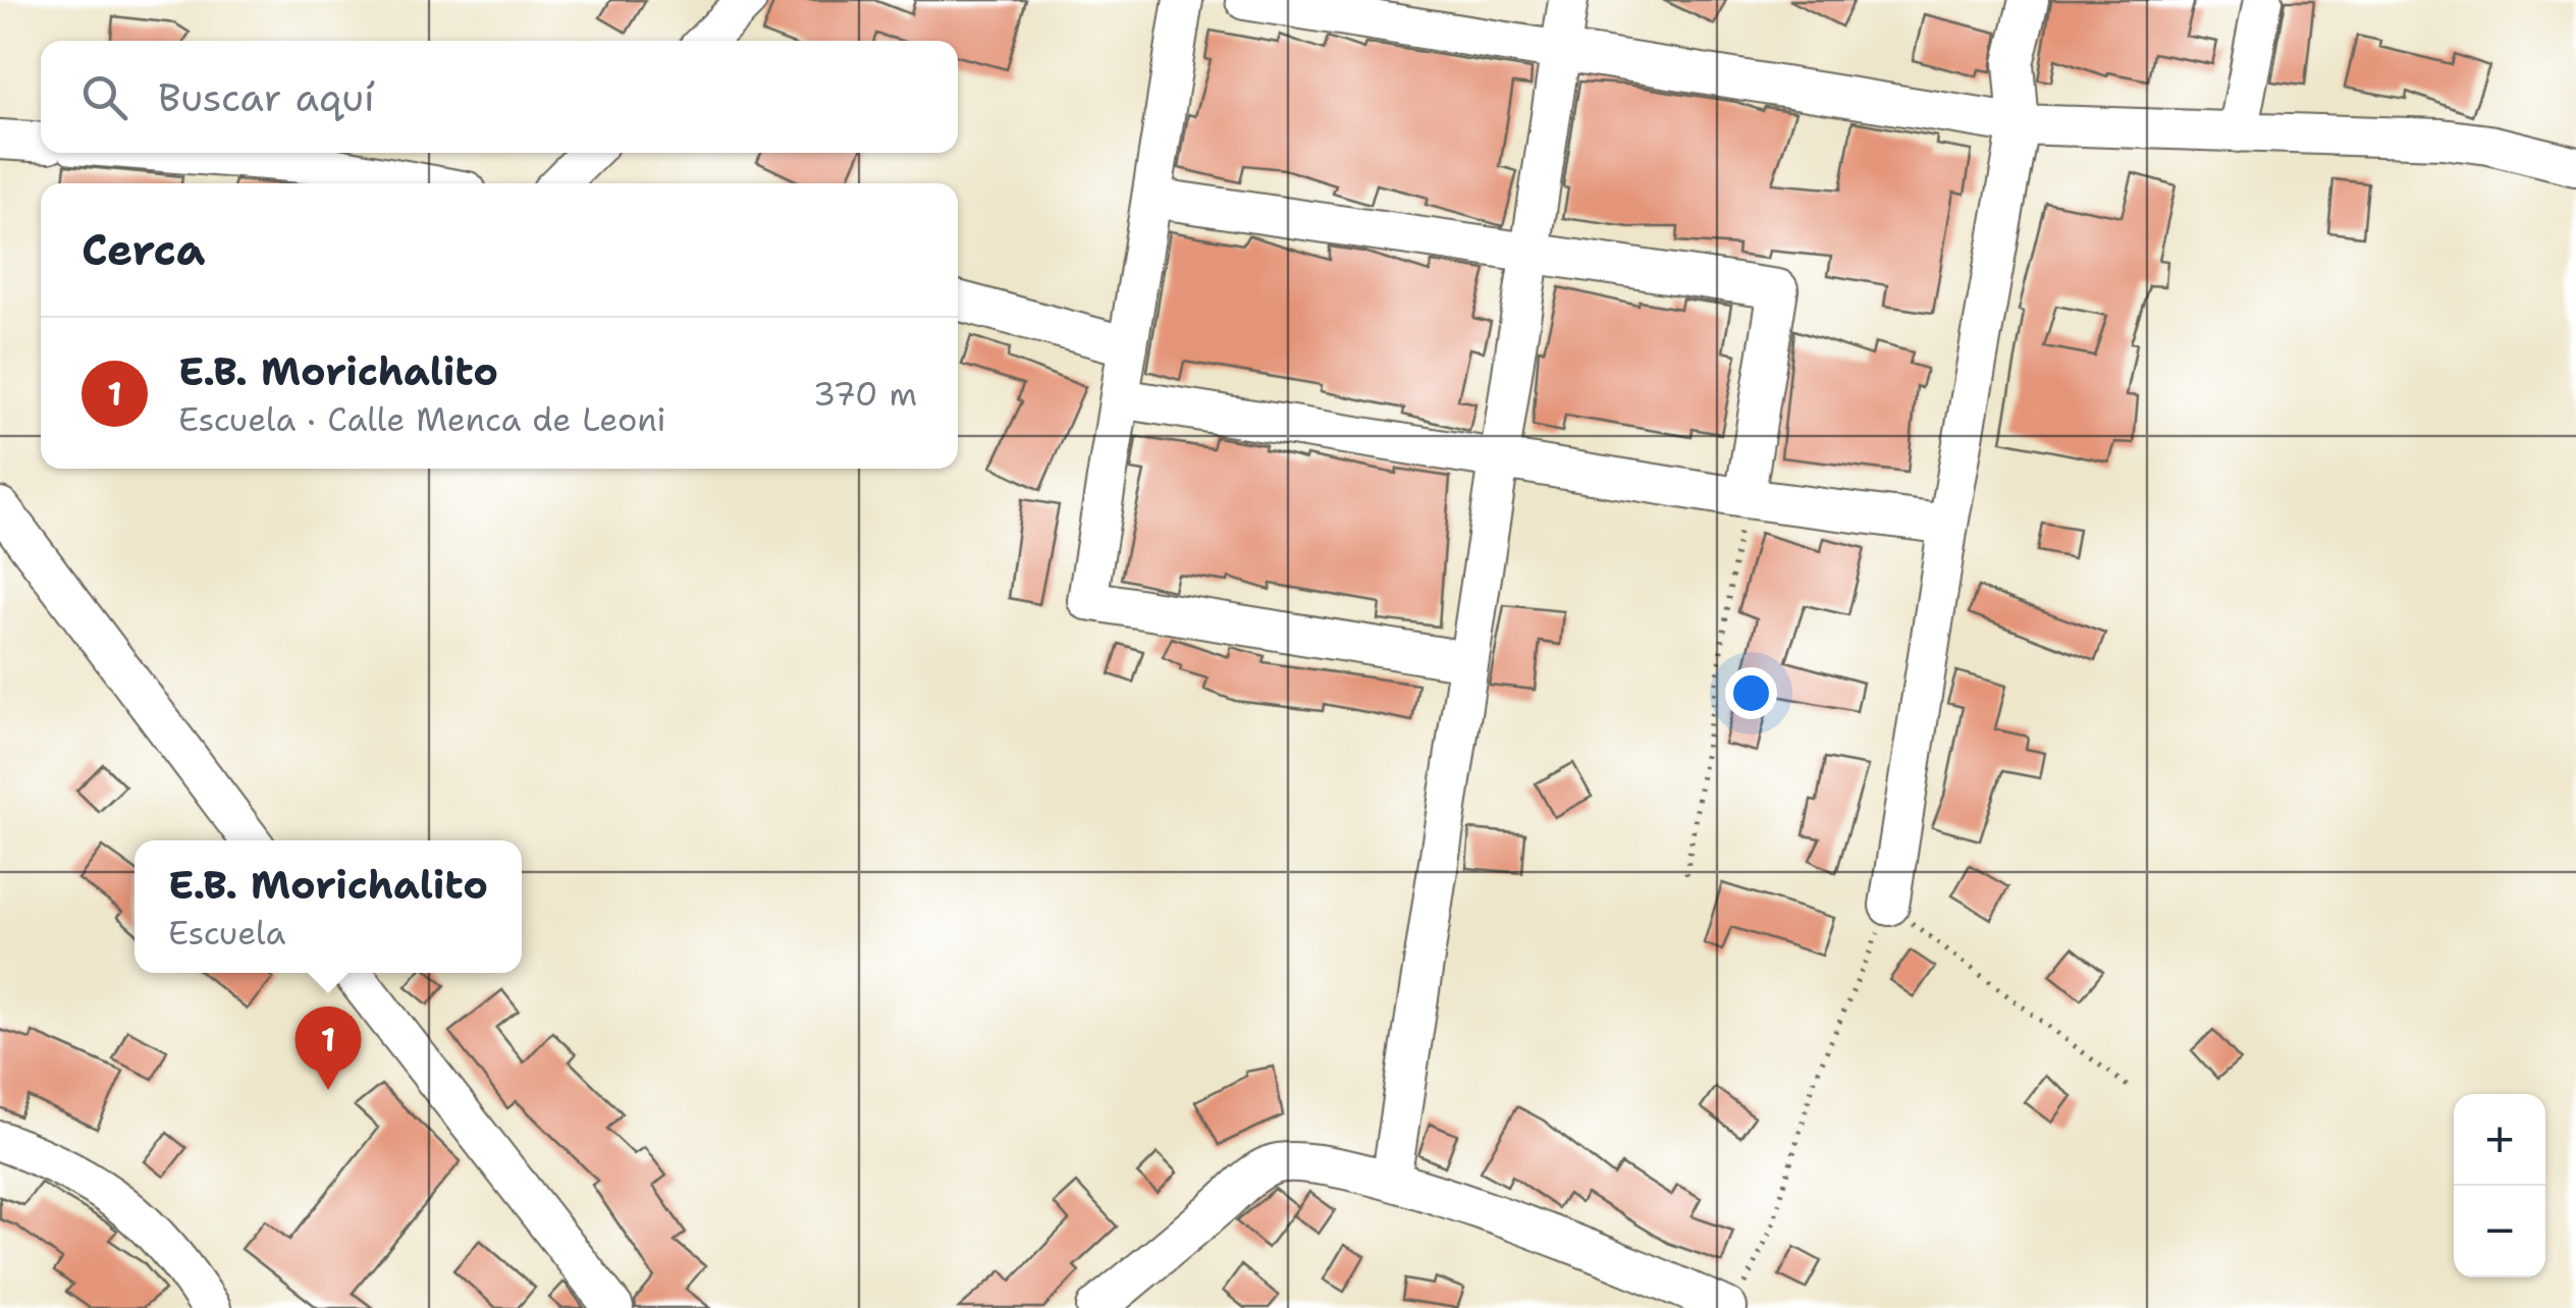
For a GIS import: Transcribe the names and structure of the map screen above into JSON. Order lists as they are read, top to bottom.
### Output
{
  "page": {
    "search": "Buscar aquí",
    "heading": "Cerca",
    "list": [
      {
        "mark": "1",
        "name": "E.B. Morichalito",
        "note": "Escuela · Calle Menca de Leoni",
        "value": "370 m"
      }
    ],
    "popup": ["E.B. Morichalito", "Escuela"],
    "pins": "1",
    "map_buttons": ["+", "−"]
  }
}
